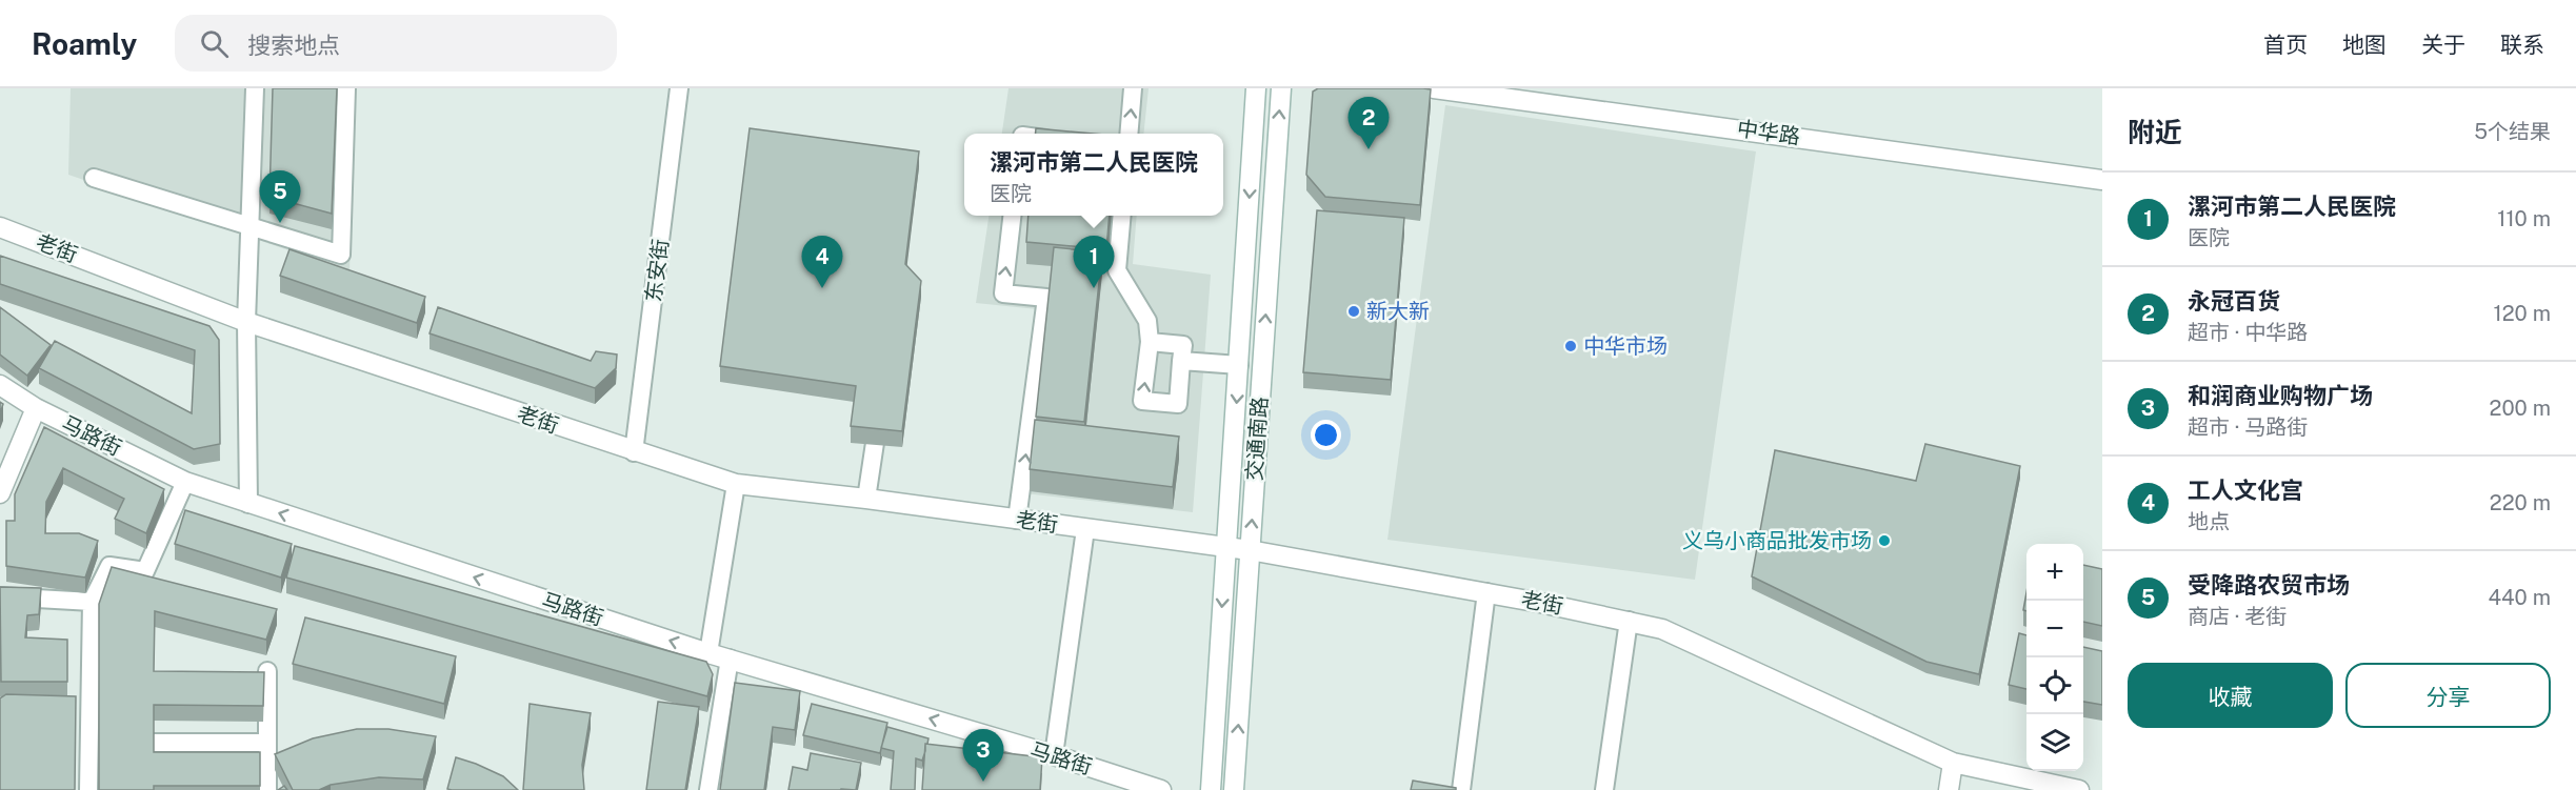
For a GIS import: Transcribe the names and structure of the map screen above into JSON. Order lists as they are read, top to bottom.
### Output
{
  "streets": {
    "street": [
      "中华路",
      "老街",
      "东安街",
      "马路街",
      "交通南路"
    ]
  },
  "crossings": [
    ["老街", "东安街"],
    ["老街", "交通南路"]
  ],
  "one_way": ["马路街"],
  "places": ["新大新", "中华市场", "义乌小商品批发市场"],
  "page": {
    "header": "Roamly",
    "search": "搜索地点",
    "nav": [
      "首页",
      "地图",
      "关于",
      "联系"
    ],
    "heading": ["附近", "5个结果"],
    "pins": [
      "2",
      "5",
      "1",
      "4",
      "3"
    ],
    "popup": ["漯河市第二人民医院", "医院"],
    "list": [
      {
        "mark": "1",
        "name": "漯河市第二人民医院",
        "note": "医院",
        "value": "110 m"
      },
      {
        "mark": "2",
        "name": "永冠百货",
        "note": "超市 · 中华路",
        "value": "120 m"
      },
      {
        "mark": "3",
        "name": "和润商业购物广场",
        "note": "超市 · 马路街",
        "value": "200 m"
      },
      {
        "mark": "4",
        "name": "工人文化宫",
        "note": "地点",
        "value": "220 m"
      },
      {
        "mark": "5",
        "name": "受降路农贸市场",
        "note": "商店 · 老街",
        "value": "440 m"
      }
    ],
    "map_buttons": ["+", "−"],
    "buttons": ["收藏", "分享"]
  }
}
